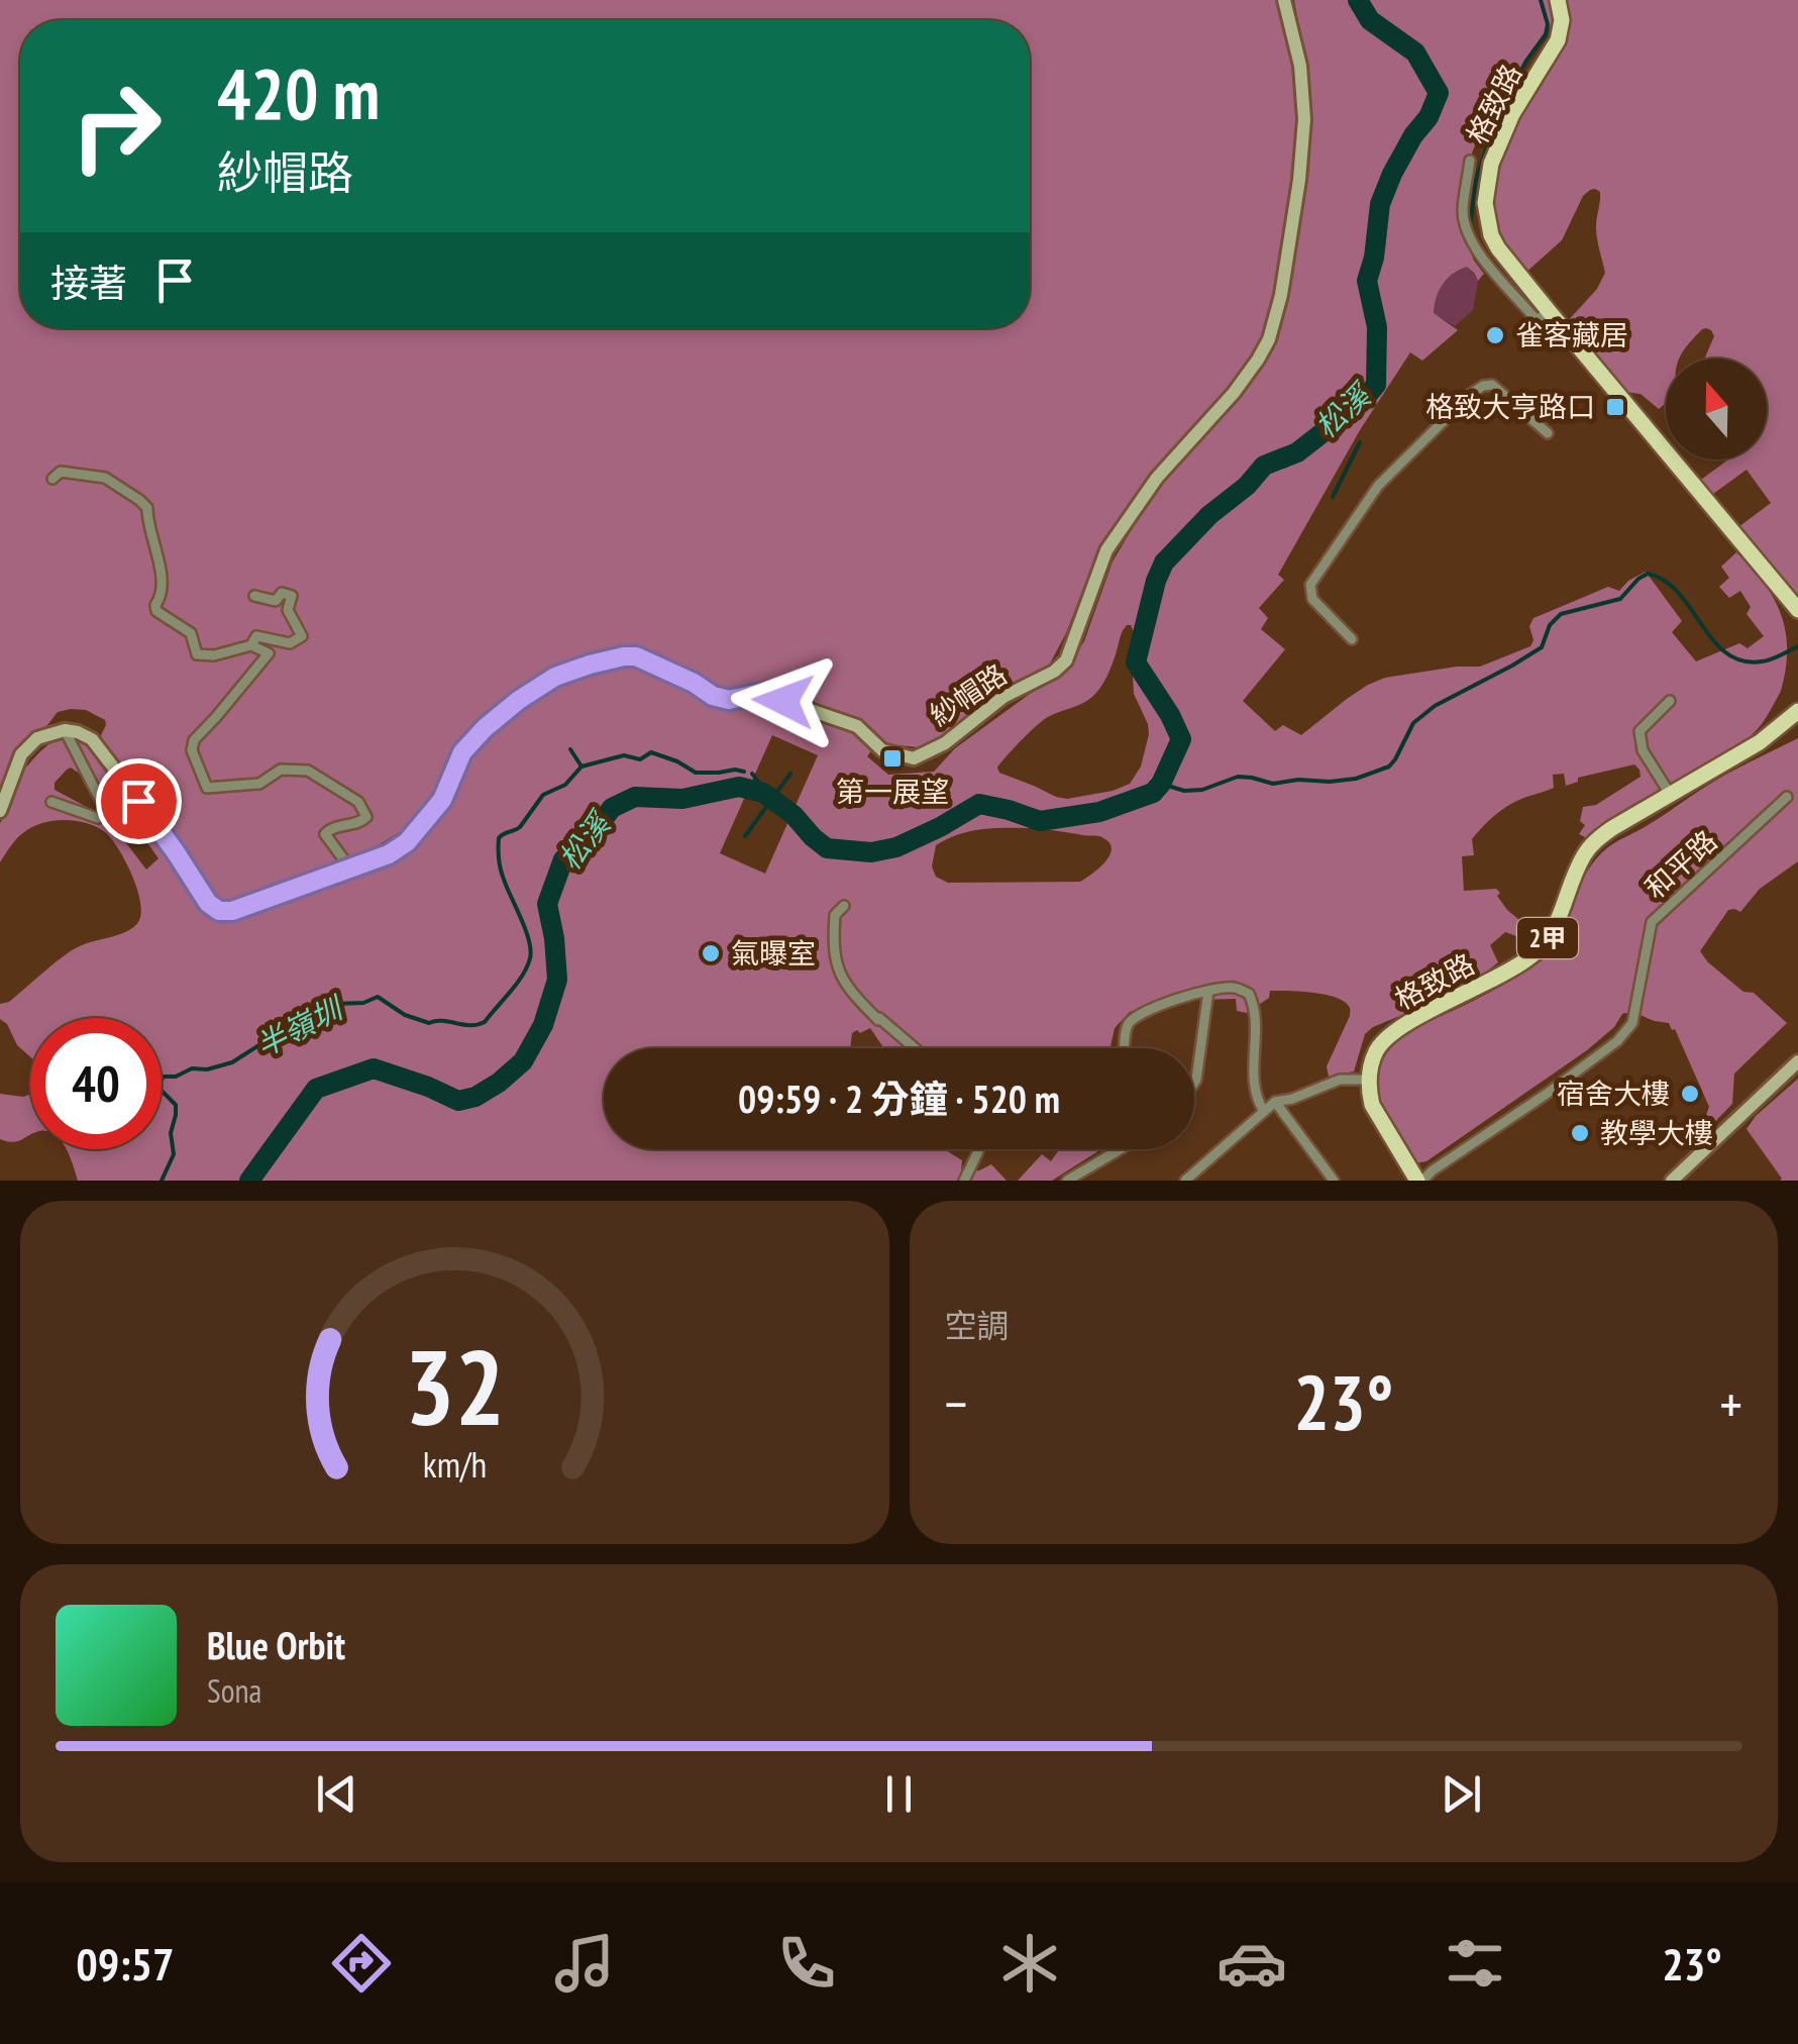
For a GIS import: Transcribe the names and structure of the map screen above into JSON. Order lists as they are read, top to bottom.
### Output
{
  "streets": {
    "main road": ["格致路", "2甲"],
    "street": ["紗帽路", "和平路"]
  },
  "water": ["松溪", "半嶺圳"],
  "places": {
    "other": [
      "雀客藏居",
      "氣曝室",
      "宿舍大樓",
      "教學大樓"
    ],
    "transit": ["格致大亨路口", "第一展望"]
  },
  "north": "top",
  "page": {
    "turn": ["420 m", "紗帽路"],
    "then": "接著",
    "limit": "40",
    "trip": "09:59 · 2 分鐘 · 520 m",
    "tile": "空調",
    "heat": ["−", "23°", "+"],
    "song": ["Blue Orbit", "Sona"],
    "tabs": ["09:57", "23°"],
    "gauge": ["32", "km/h"]
  }
}
